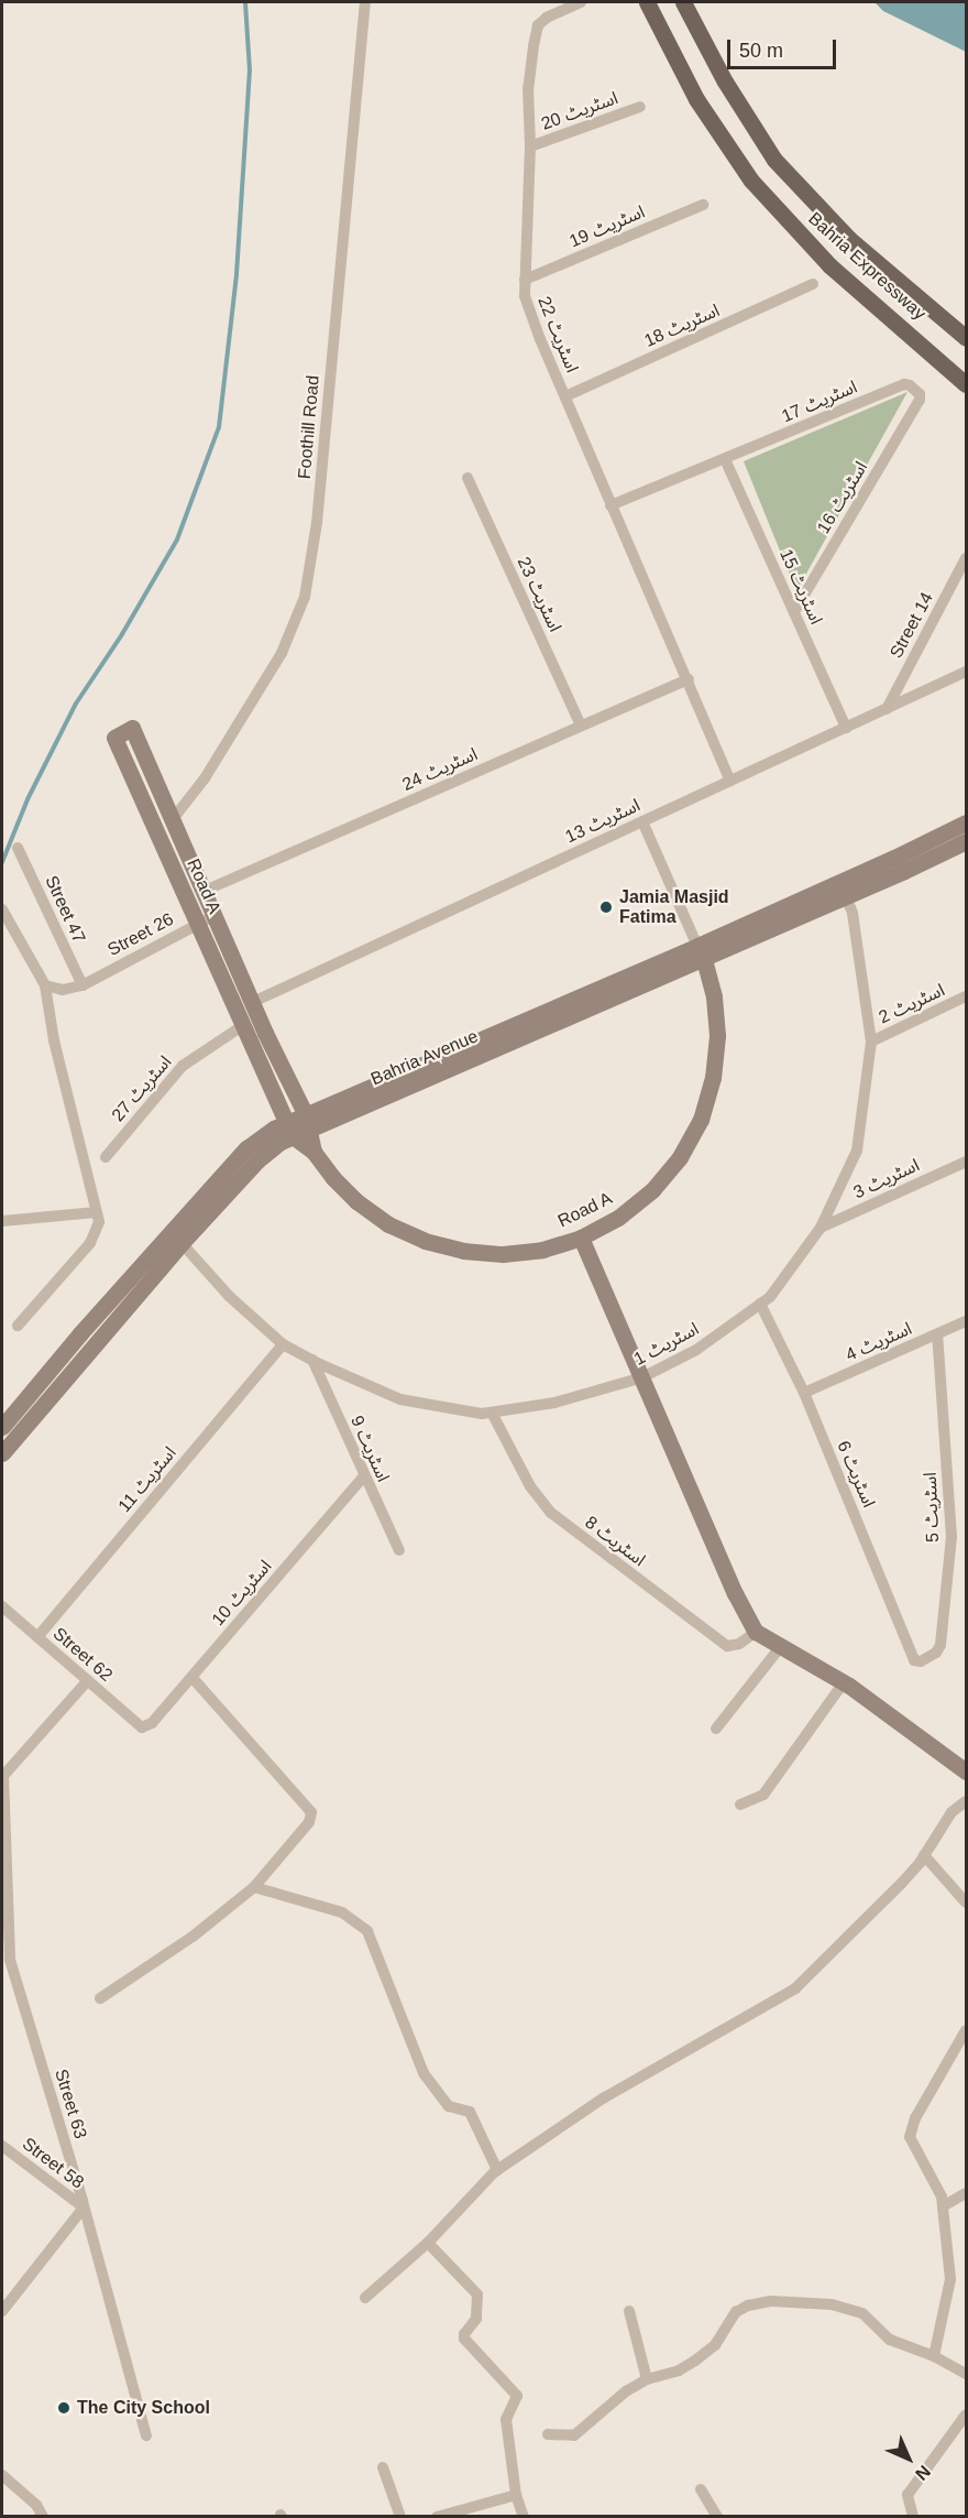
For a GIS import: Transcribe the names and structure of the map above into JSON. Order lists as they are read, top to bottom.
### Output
{
  "streets": {
    "main road": ["Bahria Expressway"],
    "street": [
      "اسٹریٹ 20",
      "اسٹریٹ 19",
      "اسٹریٹ 18",
      "اسٹریٹ 22",
      "اسٹریٹ 17",
      "Foothill Road",
      "اسٹریٹ 16",
      "اسٹریٹ 15",
      "اسٹریٹ 23",
      "Street 14",
      "اسٹریٹ 24",
      "اسٹریٹ 13",
      "Road A",
      "Street 47",
      "Street 26",
      "اسٹریٹ 2",
      "Bahria Avenue",
      "اسٹریٹ 27",
      "اسٹریٹ 3",
      "اسٹریٹ 4",
      "اسٹریٹ 1",
      "اسٹریٹ 9",
      "اسٹریٹ 6",
      "اسٹریٹ 11",
      "اسٹریٹ 5",
      "اسٹریٹ 8",
      "اسٹریٹ 10",
      "Street 62",
      "Street 63",
      "Street 58"
    ]
  },
  "crossings": [
    ["اسٹریٹ 20", "اسٹریٹ 22"],
    ["اسٹریٹ 19", "اسٹریٹ 22"],
    ["اسٹریٹ 18", "اسٹریٹ 22"],
    ["اسٹریٹ 22", "اسٹریٹ 24"],
    ["اسٹریٹ 22", "اسٹریٹ 13"],
    ["اسٹریٹ 17", "اسٹریٹ 16"],
    ["اسٹریٹ 17", "اسٹریٹ 15"],
    ["Foothill Road", "Road A"],
    ["اسٹریٹ 16", "اسٹریٹ 15"],
    ["اسٹریٹ 15", "اسٹریٹ 13"],
    ["اسٹریٹ 23", "اسٹریٹ 24"],
    ["Street 14", "اسٹریٹ 13"],
    ["اسٹریٹ 24", "Road A"],
    ["اسٹریٹ 13", "Road A"],
    ["Road A", "Street 26"],
    ["Road A", "Bahria Avenue"],
    ["Road A", "اسٹریٹ 27"],
    ["Street 47", "Street 26"],
    ["اسٹریٹ 2", "اسٹریٹ 1"],
    ["Bahria Avenue", "اسٹریٹ 1"],
    ["اسٹریٹ 3", "اسٹریٹ 1"],
    ["اسٹریٹ 4", "اسٹریٹ 6"],
    ["اسٹریٹ 4", "اسٹریٹ 5"],
    ["اسٹریٹ 1", "اسٹریٹ 9"],
    ["اسٹریٹ 1", "اسٹریٹ 6"],
    ["اسٹریٹ 1", "اسٹریٹ 11"],
    ["اسٹریٹ 1", "اسٹریٹ 8"],
    ["اسٹریٹ 9", "اسٹریٹ 10"],
    ["اسٹریٹ 6", "اسٹریٹ 5"],
    ["اسٹریٹ 11", "Street 62"],
    ["اسٹریٹ 10", "Street 62"],
    ["Street 63", "Street 58"]
  ],
  "places": ["Jamia Masjid Fatima", "The City School"],
  "scale_bar": "50 m",
  "north": "bottom right"
}
